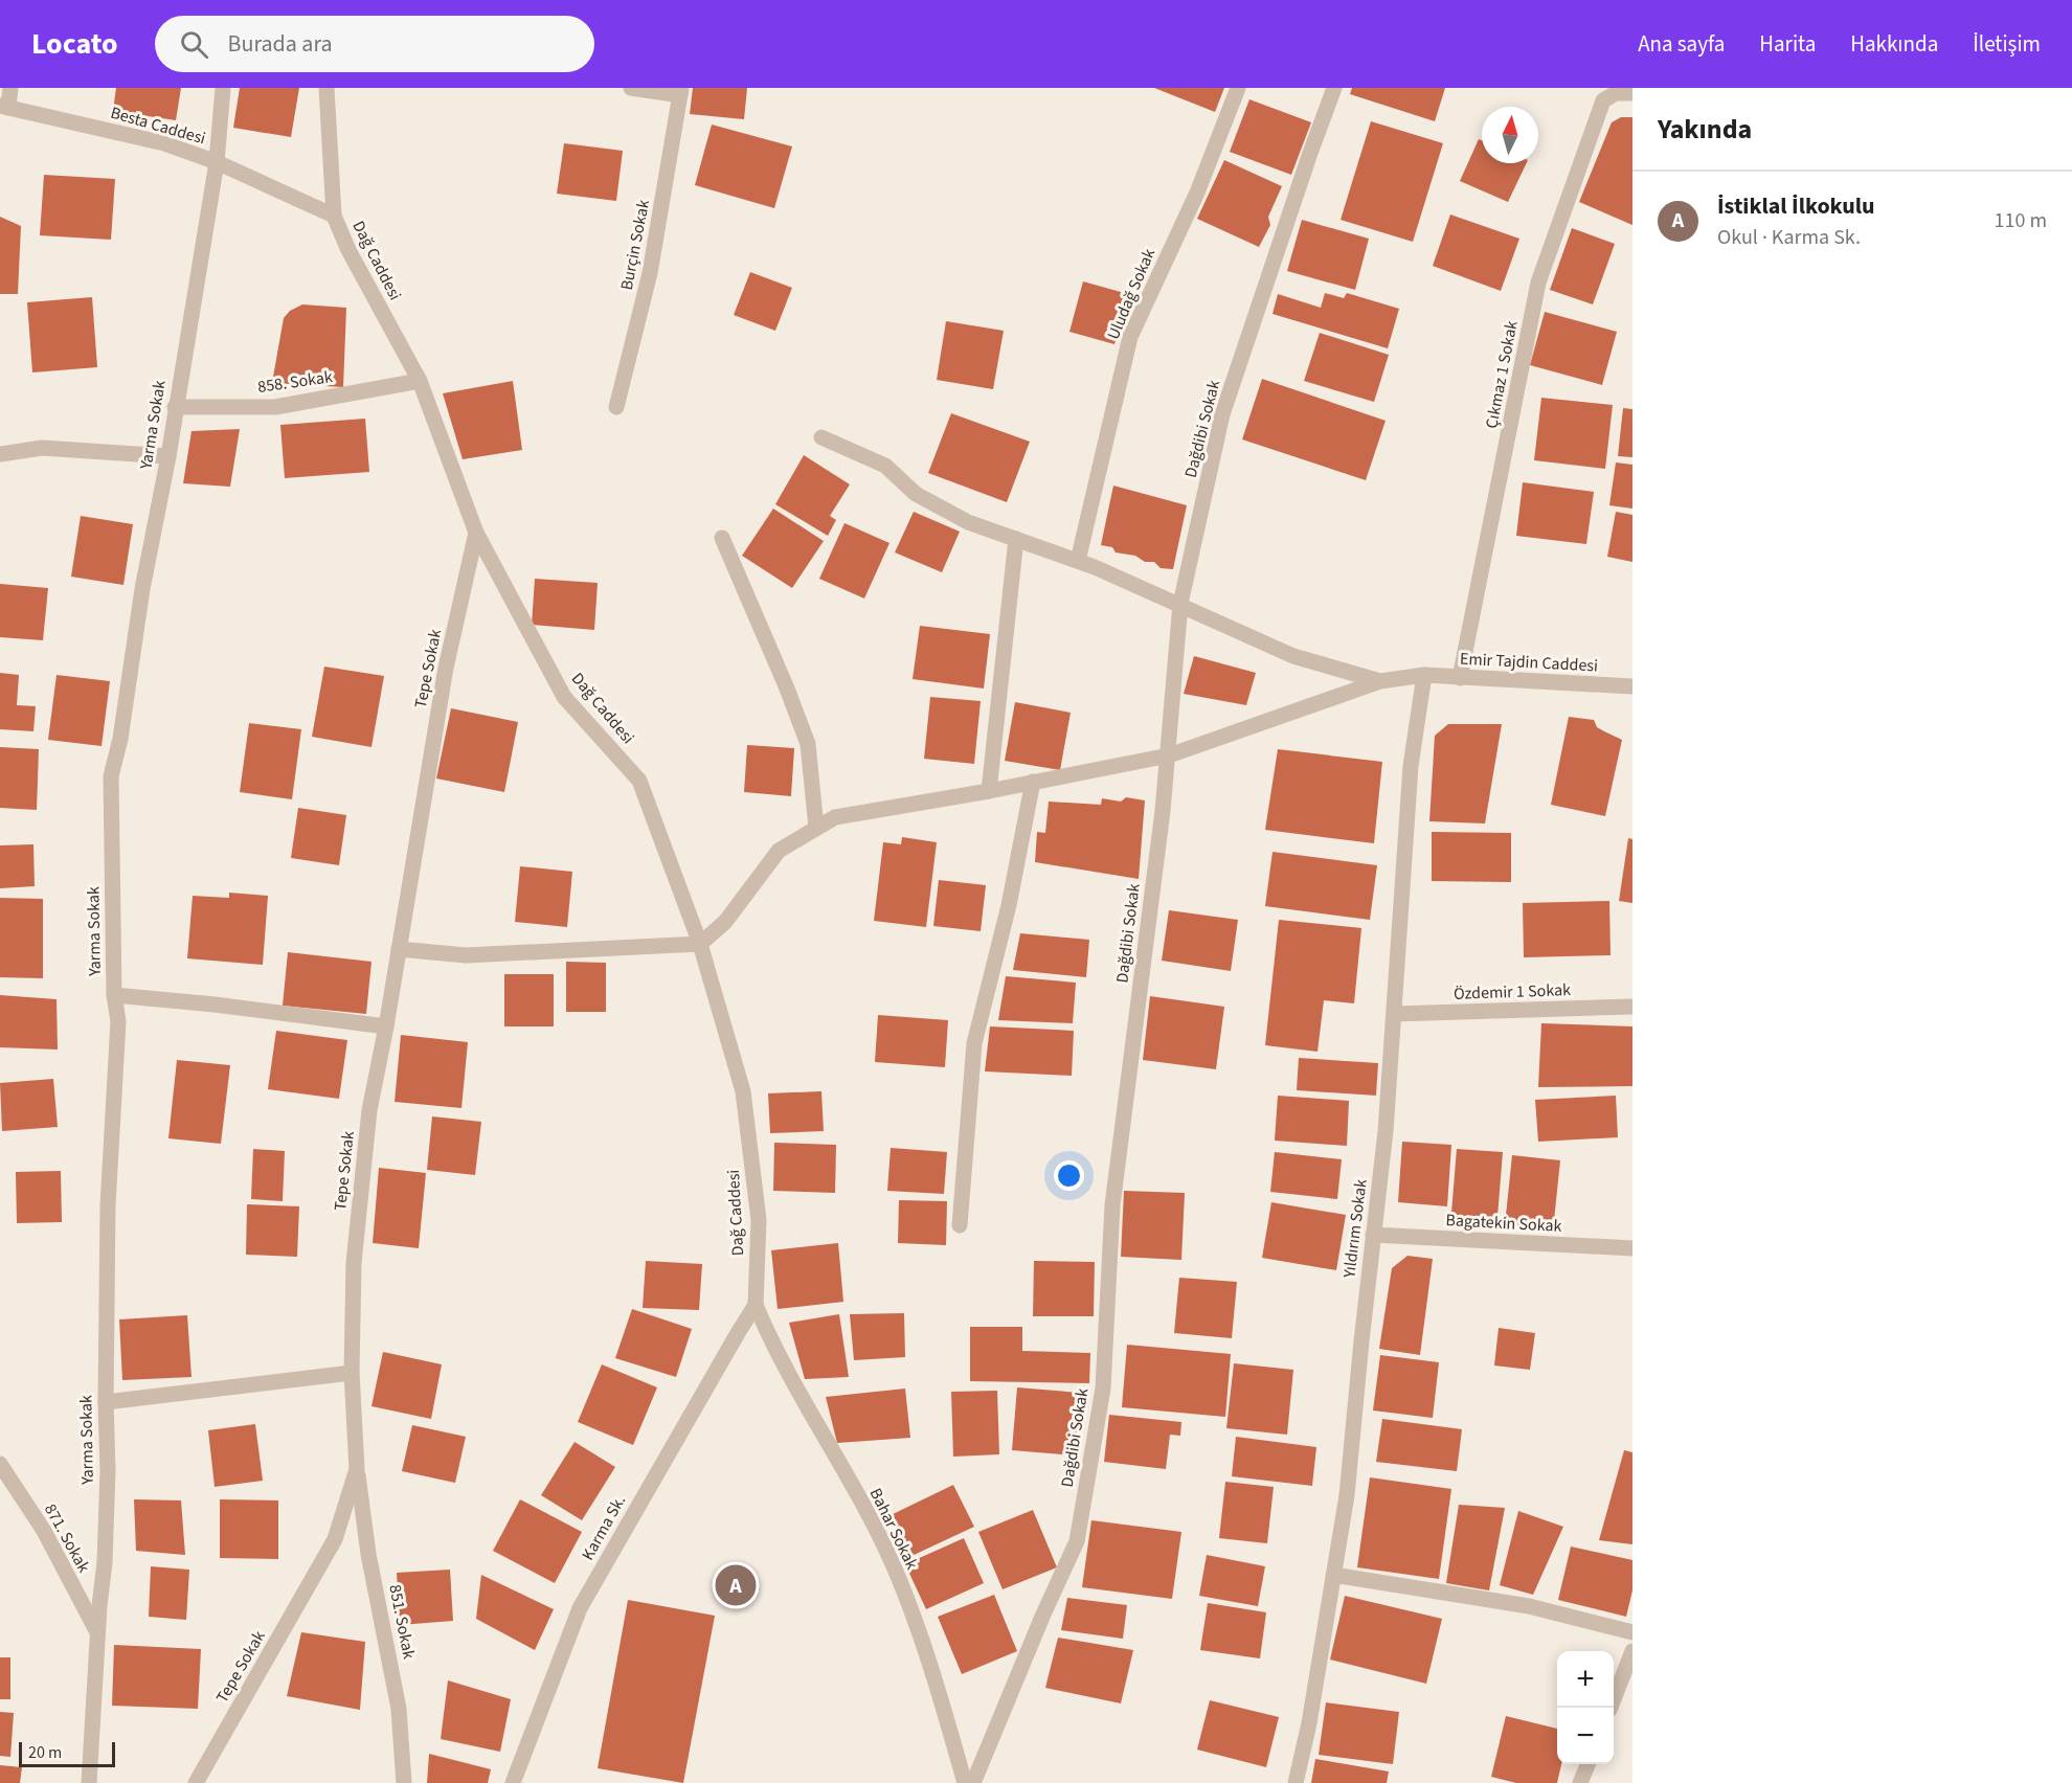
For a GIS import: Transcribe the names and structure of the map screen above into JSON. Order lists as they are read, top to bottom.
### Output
{
  "streets": {
    "street": [
      "Besta Caddesi",
      "Burçin Sokak",
      "Dağ Caddesi",
      "Uludağ Sokak",
      "Çıkmaz 1 Sokak",
      "858. Sokak",
      "Yarma Sokak",
      "Dağdibi Sokak",
      "Emir Tajdin Caddesi",
      "Tepe Sokak",
      "Özdemir 1 Sokak",
      "Bagatekin Sokak",
      "Yıldırım Sokak",
      "Karma Sk.",
      "Bahar Sokak",
      "871. Sokak",
      "851. Sokak"
    ]
  },
  "crossings": [
    ["Besta Caddesi", "Dağ Caddesi"],
    ["Besta Caddesi", "Yarma Sokak"],
    ["Dağ Caddesi", "858. Sokak"],
    ["Dağ Caddesi", "Tepe Sokak"],
    ["Dağ Caddesi", "Karma Sk."],
    ["Dağ Caddesi", "Bahar Sokak"],
    ["Çıkmaz 1 Sokak", "Emir Tajdin Caddesi"],
    ["858. Sokak", "Yarma Sokak"],
    ["Yarma Sokak", "871. Sokak"],
    ["Emir Tajdin Caddesi", "Yıldırım Sokak"],
    ["Tepe Sokak", "851. Sokak"],
    ["Özdemir 1 Sokak", "Yıldırım Sokak"],
    ["Bagatekin Sokak", "Yıldırım Sokak"],
    ["Karma Sk.", "Bahar Sokak"]
  ],
  "scale_bar": "20 m",
  "north": "top",
  "page": {
    "header": "Locato",
    "search": "Burada ara",
    "nav": [
      "Ana sayfa",
      "Harita",
      "Hakkında",
      "İletişim"
    ],
    "heading": "Yakında",
    "list": [
      {
        "mark": "A",
        "name": "İstiklal İlkokulu",
        "note": "Okul · Karma Sk.",
        "value": "110 m"
      }
    ],
    "pins": "A",
    "map_buttons": ["+", "−"],
    "scale": "20 m"
  }
}
